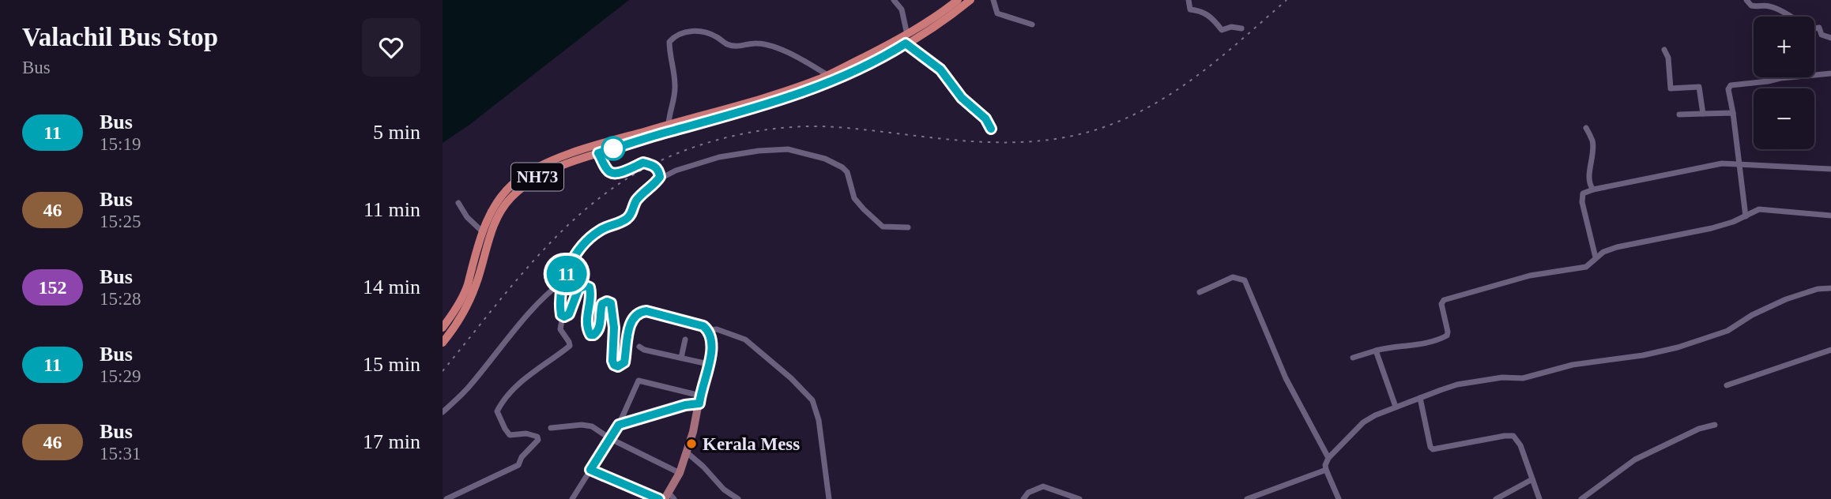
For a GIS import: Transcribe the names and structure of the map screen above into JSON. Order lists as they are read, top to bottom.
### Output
{
  "streets": {
    "highway": ["NH73"]
  },
  "places": ["Kerala Mess"],
  "lines": ["bus line 11"],
  "page": {
    "heading": ["Valachil Bus Stop", "Bus"],
    "on_map": "11",
    "map_buttons": ["+", "−"],
    "list": [
      {
        "mark": "11",
        "name": "Bus",
        "note": "15:19",
        "value": "5 min"
      },
      {
        "mark": "46",
        "name": "Bus",
        "note": "15:25",
        "value": "11 min"
      },
      {
        "mark": "152",
        "name": "Bus",
        "note": "15:28",
        "value": "14 min"
      },
      {
        "mark": "11",
        "name": "Bus",
        "note": "15:29",
        "value": "15 min"
      },
      {
        "mark": "46",
        "name": "Bus",
        "note": "15:31",
        "value": "17 min"
      }
    ]
  }
}
